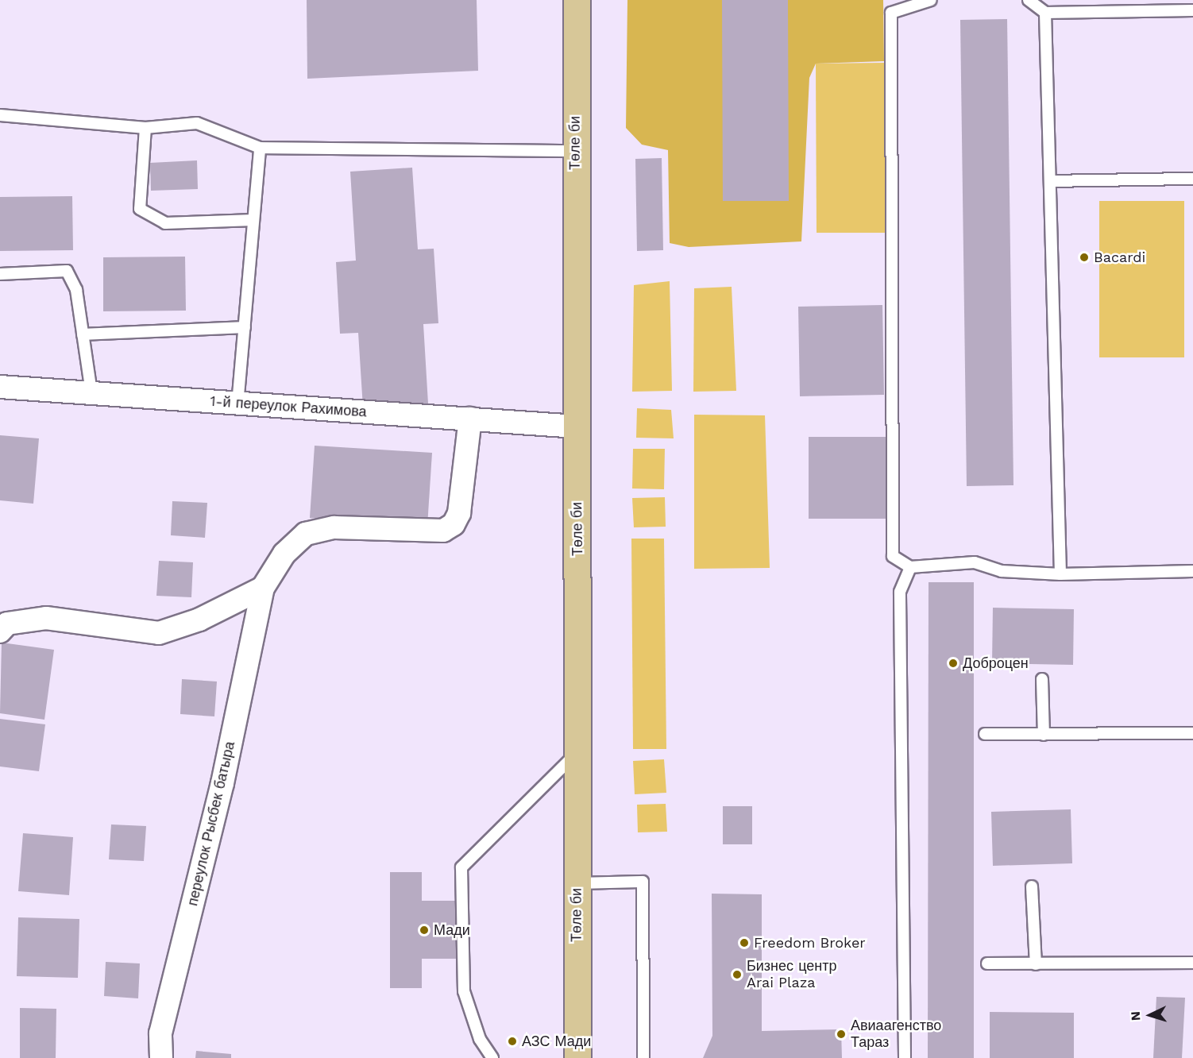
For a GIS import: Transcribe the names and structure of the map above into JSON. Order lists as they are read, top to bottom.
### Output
{
  "streets": {
    "main road": ["Төле би"],
    "street": ["1-й переулок Рахимова", "переулок Рысбек батыра"]
  },
  "crossings": [
    ["Төле би", "1-й переулок Рахимова"],
    ["1-й переулок Рахимова", "переулок Рысбек батыра"]
  ],
  "places": [
    "Bacardi",
    "Доброцен",
    "Мади",
    "Freedom Broker",
    "Бизнес центр Arai Plaza",
    "Авиаагенство Тараз",
    "АЗС Мади"
  ],
  "north": "left"
}
